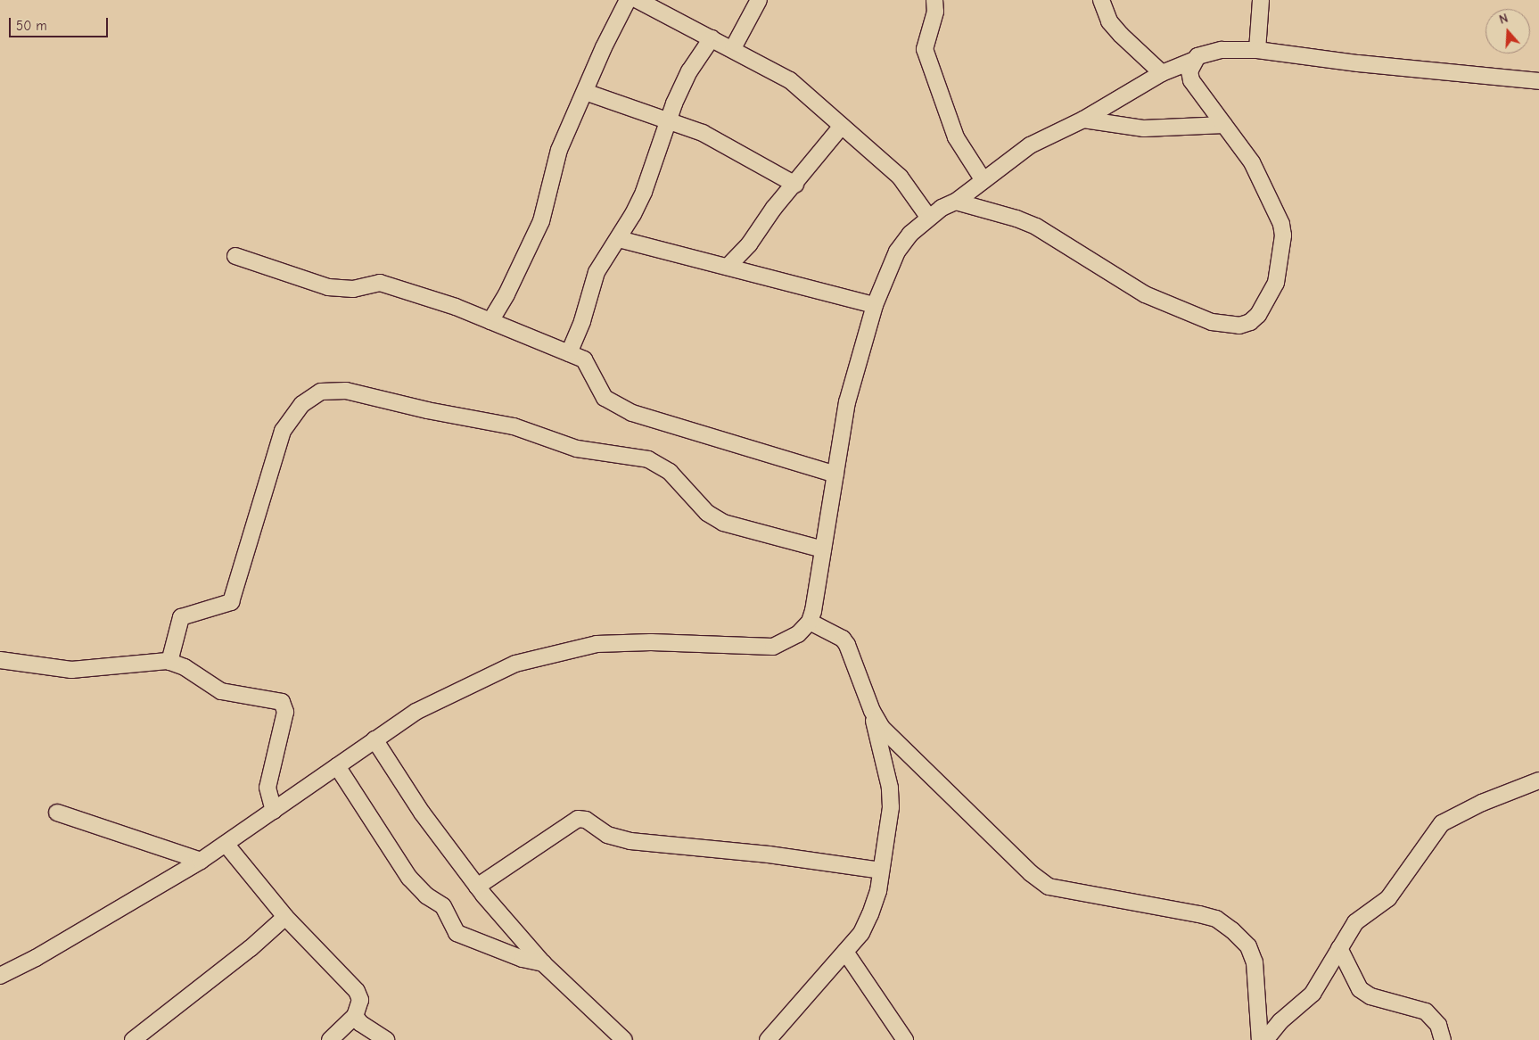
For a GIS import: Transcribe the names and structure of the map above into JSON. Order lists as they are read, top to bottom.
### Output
{
  "scale_bar": "50 m",
  "north": "top"
}
